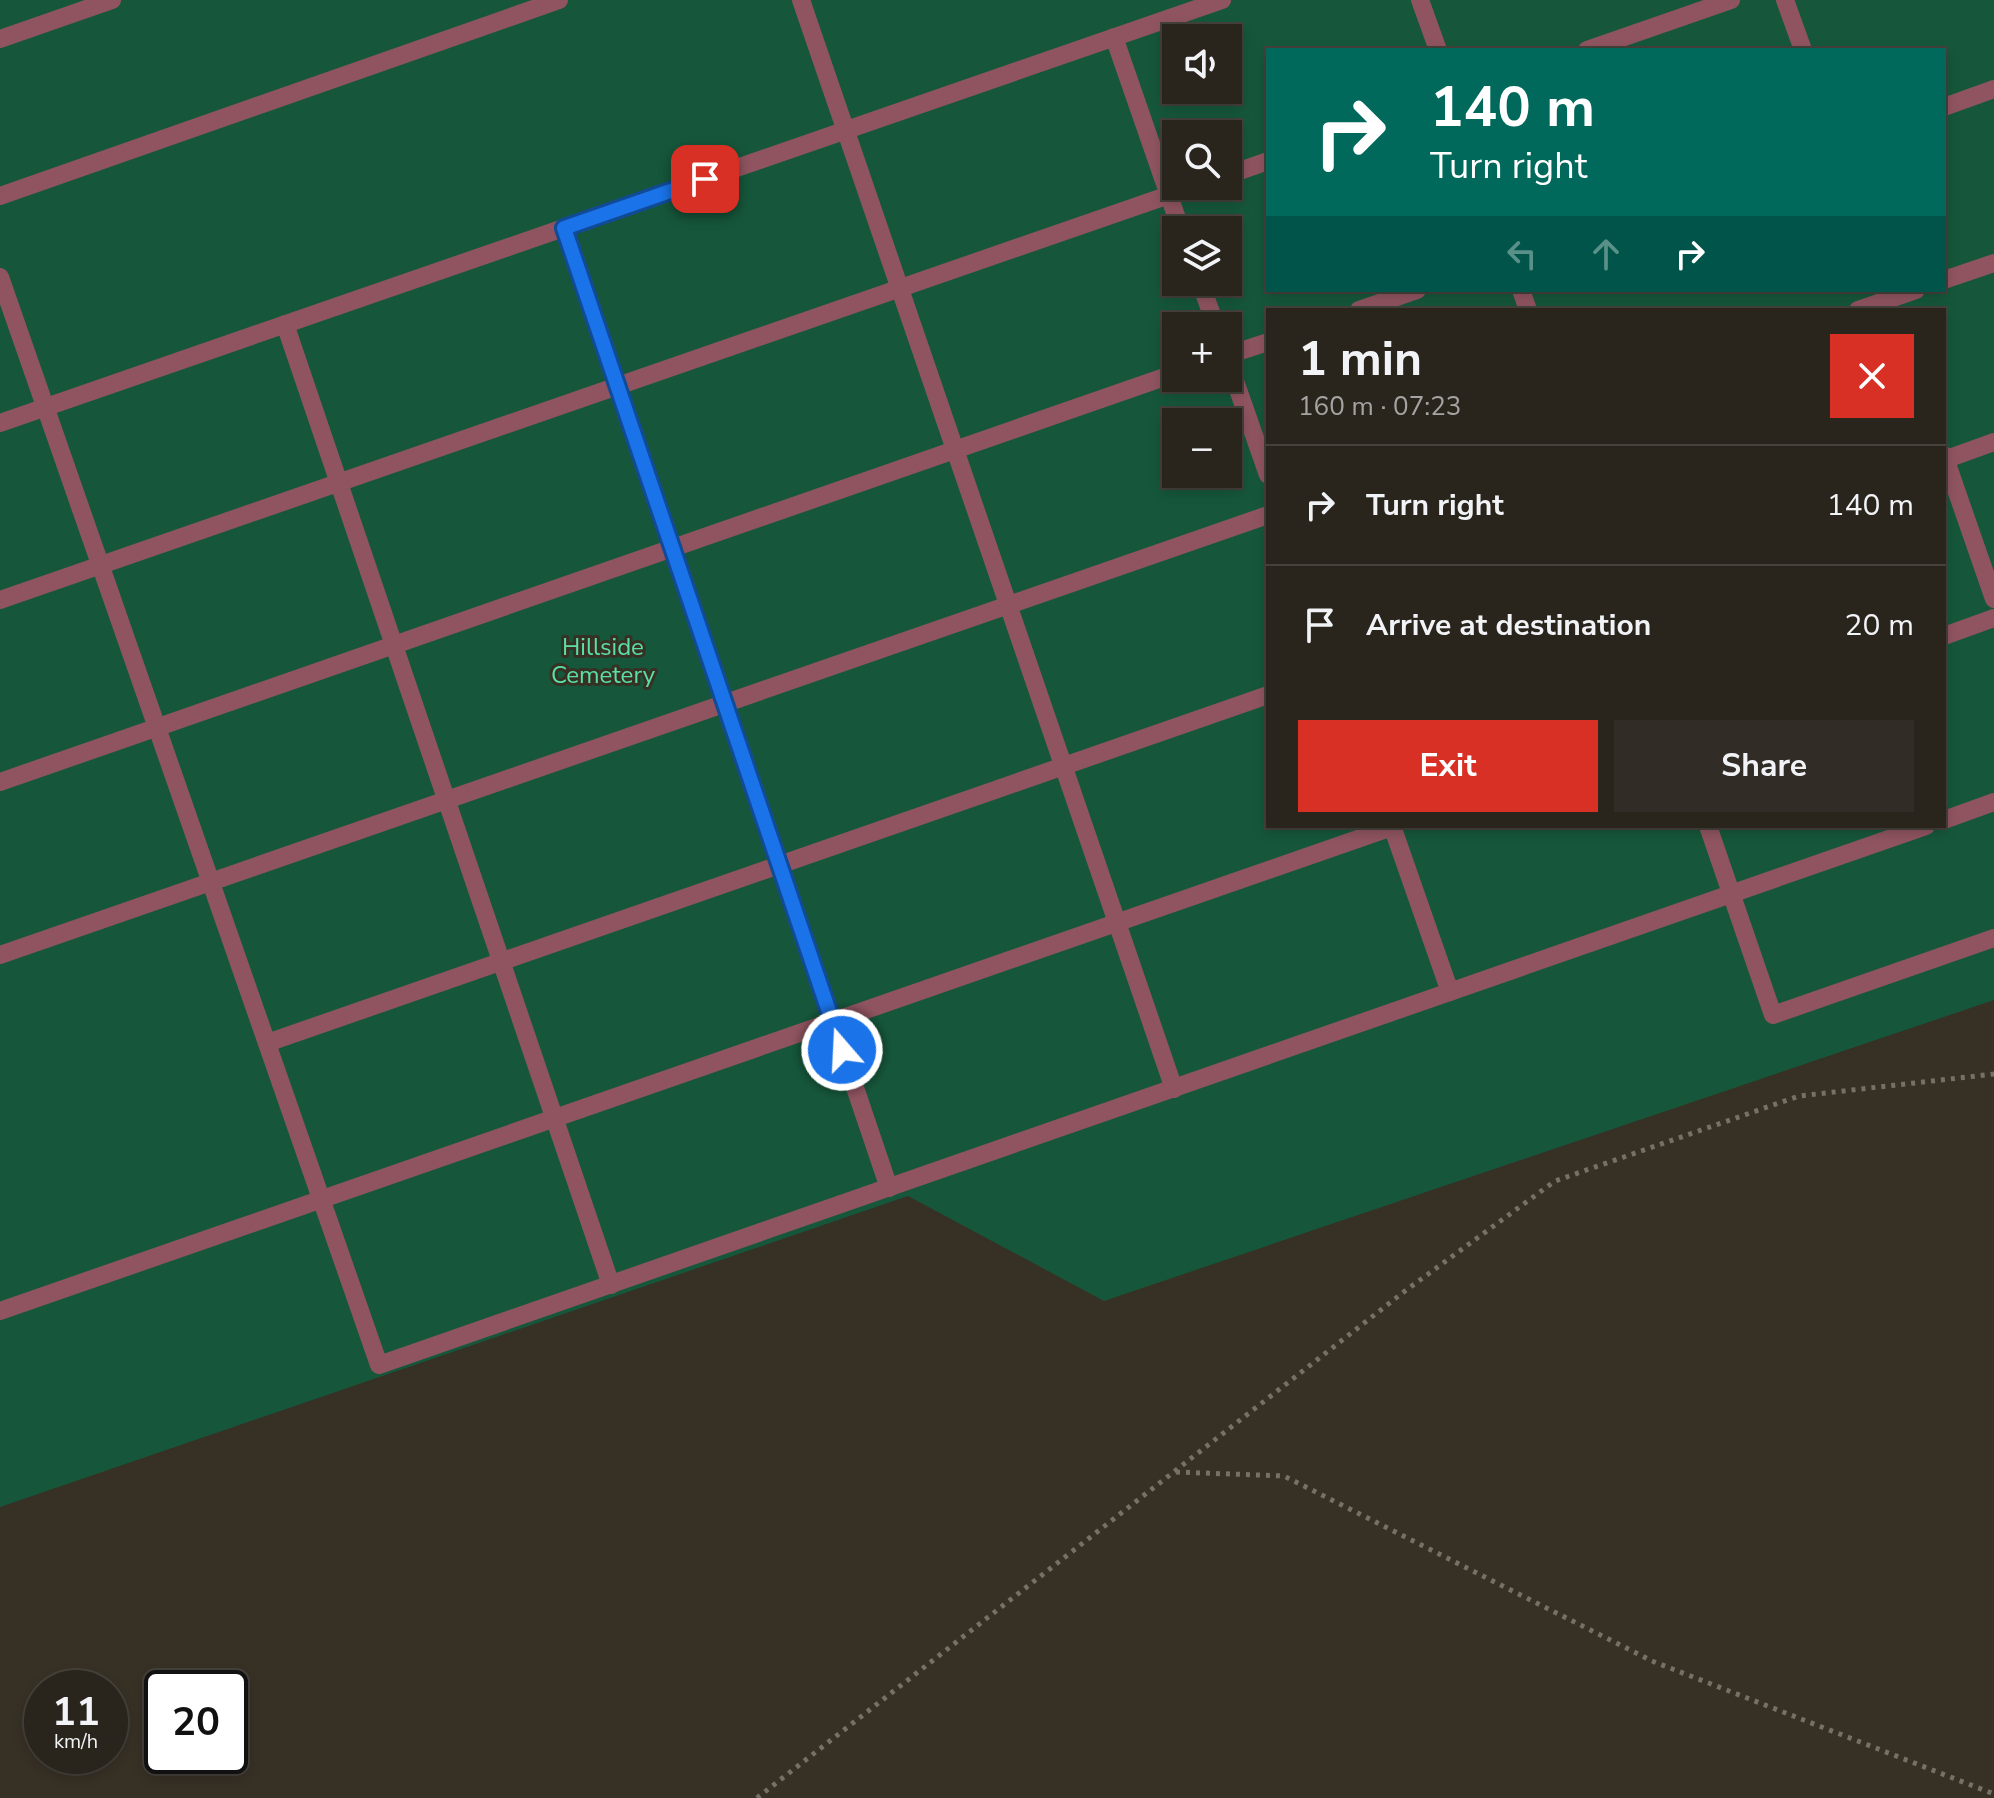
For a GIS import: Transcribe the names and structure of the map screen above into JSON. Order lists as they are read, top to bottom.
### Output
{
  "parks": ["Hillside Cemetery"],
  "page": {
    "map_buttons": ["+", "−"],
    "turn": ["140 m", "Turn right"],
    "heading": ["1 min", "160 m · 07:23"],
    "list": [
      {
        "name": "Turn right",
        "value": "140 m"
      },
      {
        "name": "Arrive at destination",
        "value": "20 m"
      }
    ],
    "buttons": ["Exit", "Share"],
    "speed": "11 km/h",
    "limit": "20"
  }
}
